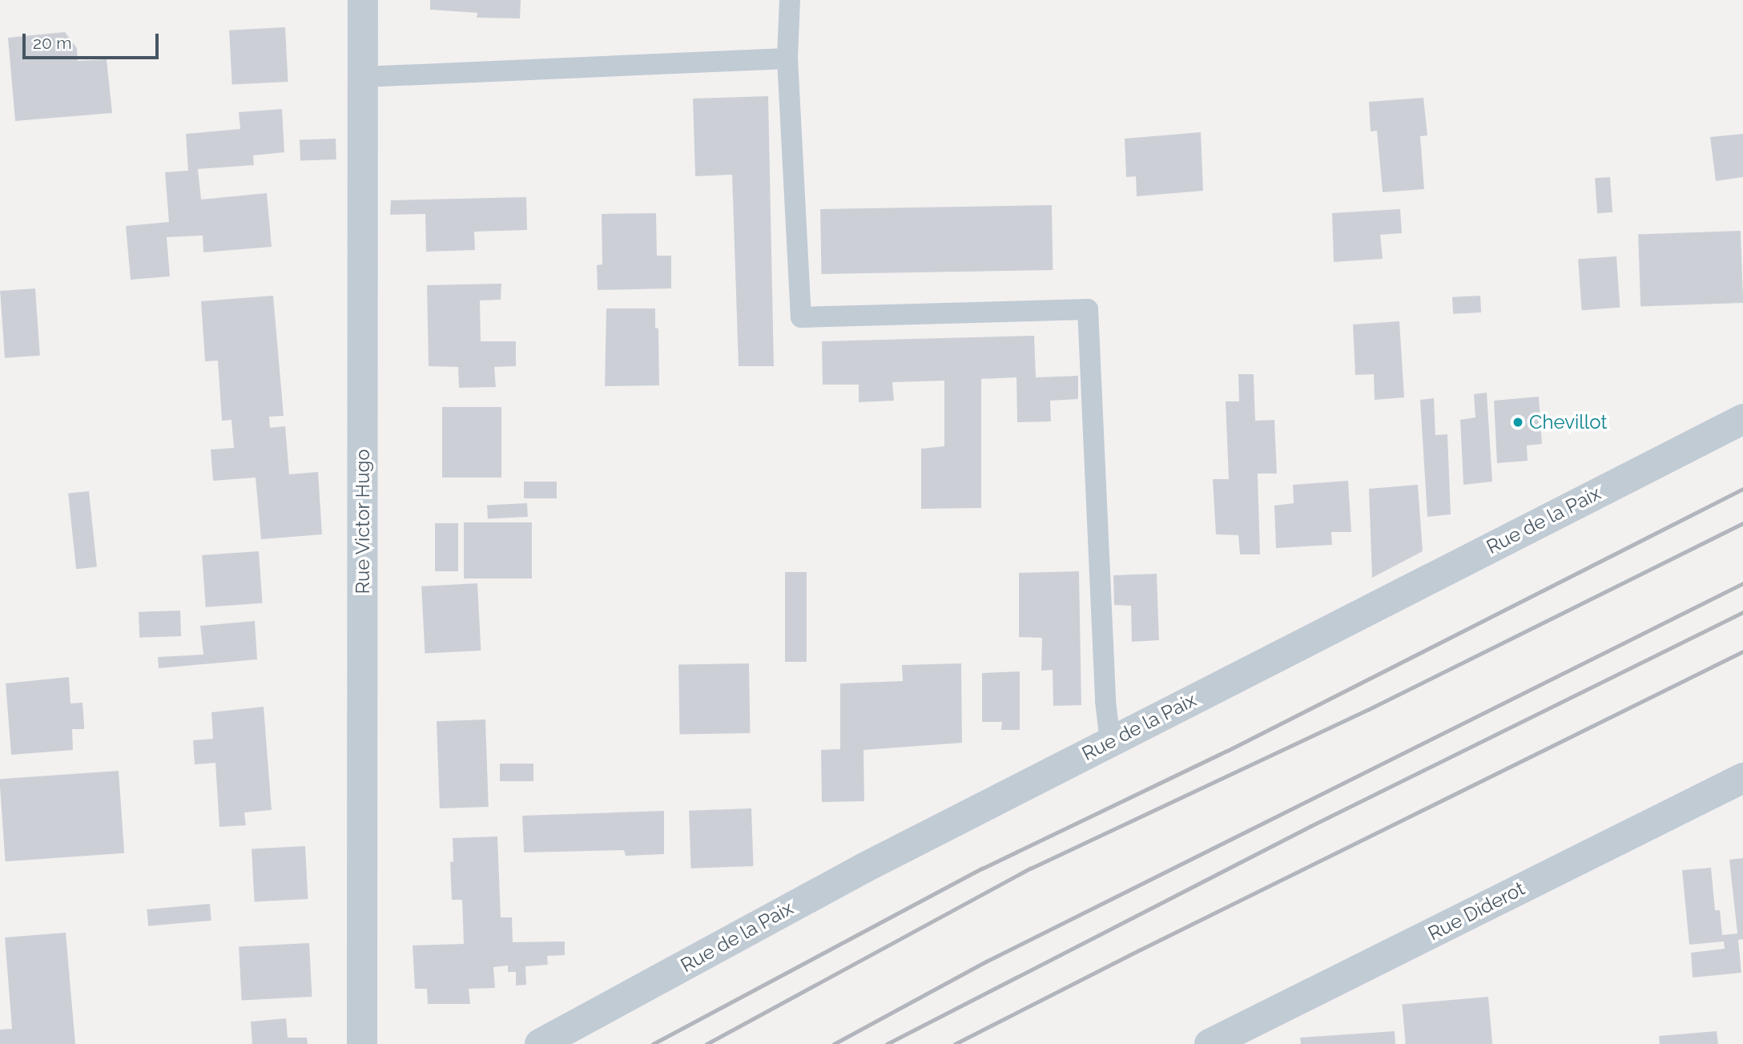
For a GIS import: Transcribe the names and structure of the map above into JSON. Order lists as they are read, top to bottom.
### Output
{
  "streets": {
    "street": ["Rue de la Paix", "Rue Victor Hugo", "Rue Diderot"]
  },
  "places": ["Chevillot"],
  "scale_bar": "20 m"
}
